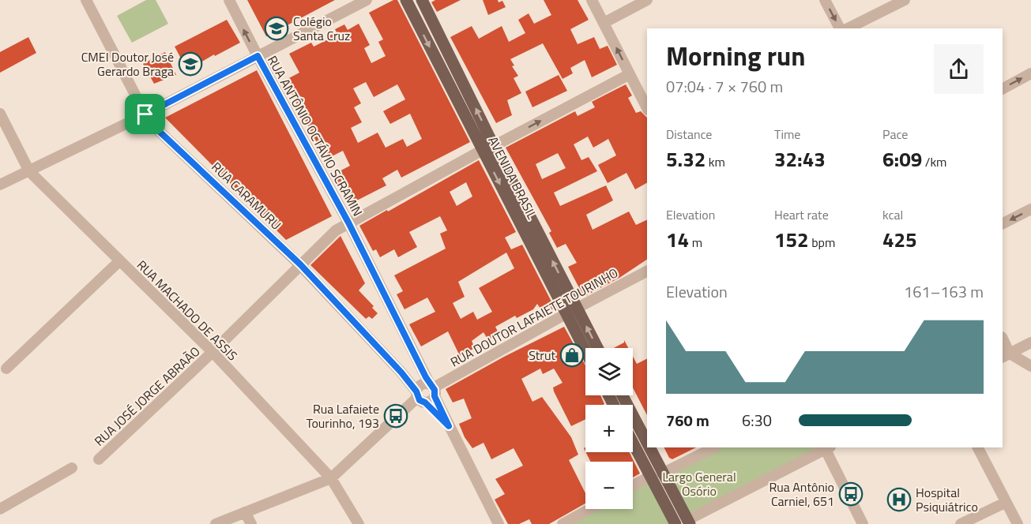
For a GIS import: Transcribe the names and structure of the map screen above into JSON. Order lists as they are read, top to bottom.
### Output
{
  "streets": {
    "main road": ["AVENIDA BRASIL"],
    "street": [
      "RUA ANTÔNIO OCTÁVIO SCRAMIN",
      "RUA CARAMURU",
      "RUA MACHADO DE ASSIS",
      "RUA DOUTOR LAFAIETE TOURINHO",
      "RUA JOSÉ JORGE ABRAÃO"
    ]
  },
  "crossings": [
    ["RUA ANTÔNIO OCTÁVIO SCRAMIN", "RUA CARAMURU"],
    ["RUA ANTÔNIO OCTÁVIO SCRAMIN", "RUA DOUTOR LAFAIETE TOURINHO"],
    ["RUA ANTÔNIO OCTÁVIO SCRAMIN", "RUA JOSÉ JORGE ABRAÃO"],
    ["AVENIDA BRASIL", "RUA DOUTOR LAFAIETE TOURINHO"],
    ["AVENIDA BRASIL", "RUA JOSÉ JORGE ABRAÃO"],
    ["RUA CARAMURU", "RUA JOSÉ JORGE ABRAÃO"],
    ["RUA MACHADO DE ASSIS", "RUA JOSÉ JORGE ABRAÃO"]
  ],
  "parks": ["Largo General Osório"],
  "places": {
    "school or university": ["Colégio Santa Cruz", "CMEI Doutor José Gerardo Braga"],
    "shop": ["Strut"],
    "bus stop": ["Rua Lafaiete Tourinho, 193", "Rua Antônio Carniel, 651"],
    "hospital": ["Hospital Psiquiátrico"]
  },
  "page": {
    "heading": ["Morning run", "07:04 · 7 × 760 m"],
    "stats": [
      ["Distance", "5.32 km"],
      ["Time", "32:43"],
      ["Pace", "6:09 /km"],
      ["Elevation", "14 m"],
      ["Heart rate", "152 bpm"],
      ["kcal", "425"]
    ],
    "chart": ["Elevation", "161–163 m"],
    "map_buttons": ["+", "−"],
    "list": [
      {
        "name": "760 m",
        "note": "6:30"
      }
    ]
  }
}
